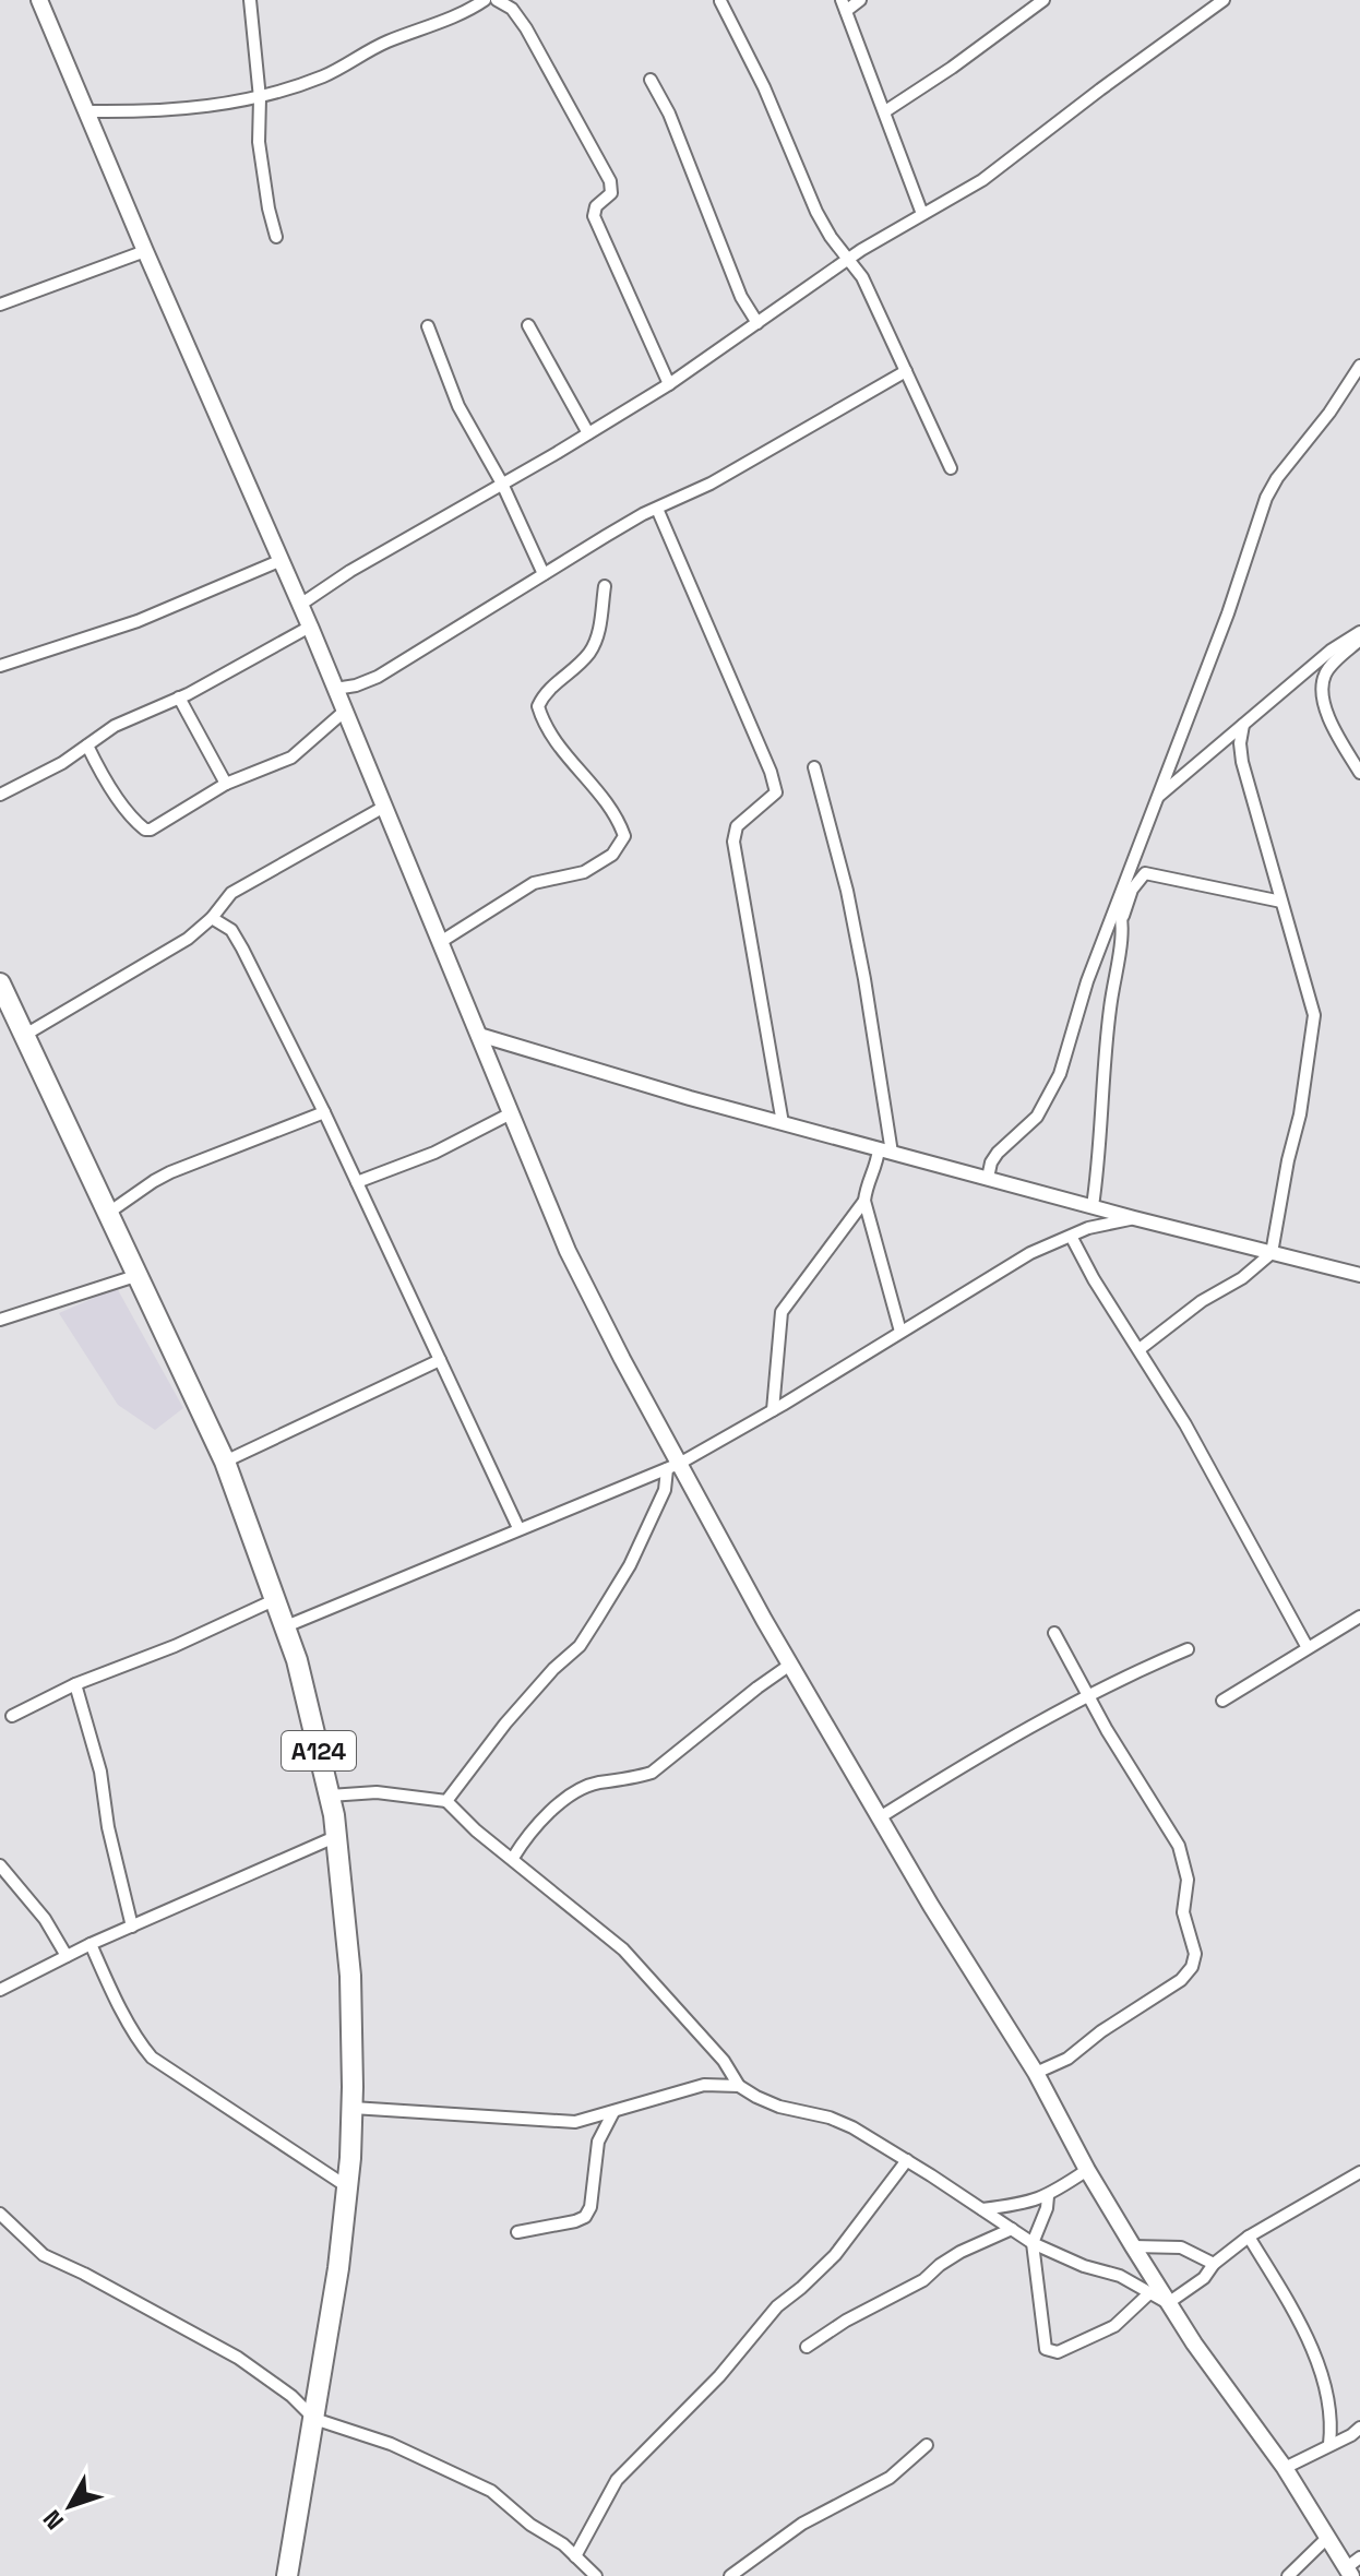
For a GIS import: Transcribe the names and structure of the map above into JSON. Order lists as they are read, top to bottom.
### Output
{
  "streets": {
    "highway": ["A124"]
  },
  "north": "bottom left"
}
